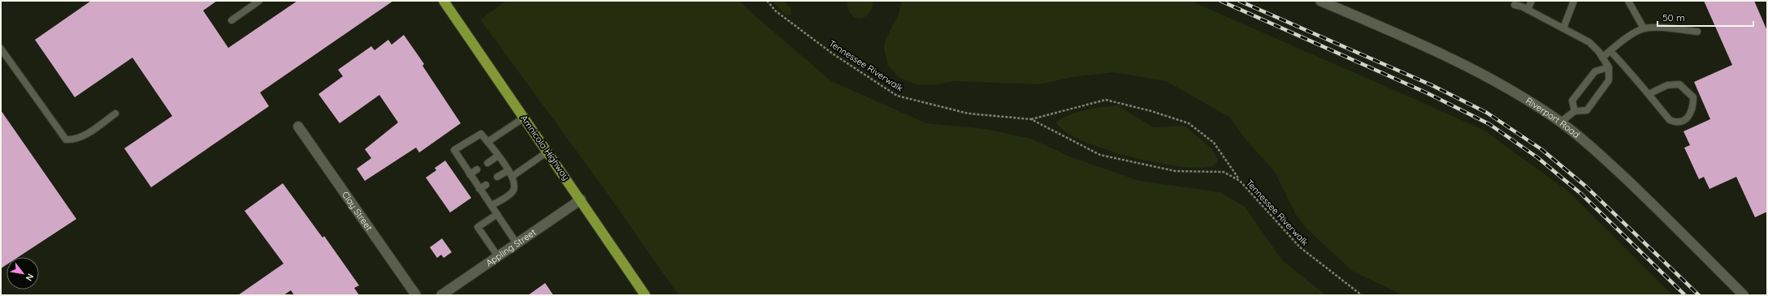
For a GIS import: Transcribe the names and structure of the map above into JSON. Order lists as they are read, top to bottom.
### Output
{
  "streets": {
    "main road": ["Amnicola Highway"],
    "street": ["Riverport Road", "Clay Street", "Appling Street"],
    "path": ["Tennessee Riverwalk"]
  },
  "crossings": [
    ["Amnicola Highway", "Appling Street"]
  ],
  "scale_bar": "50 m",
  "north": "bottom right"
}
